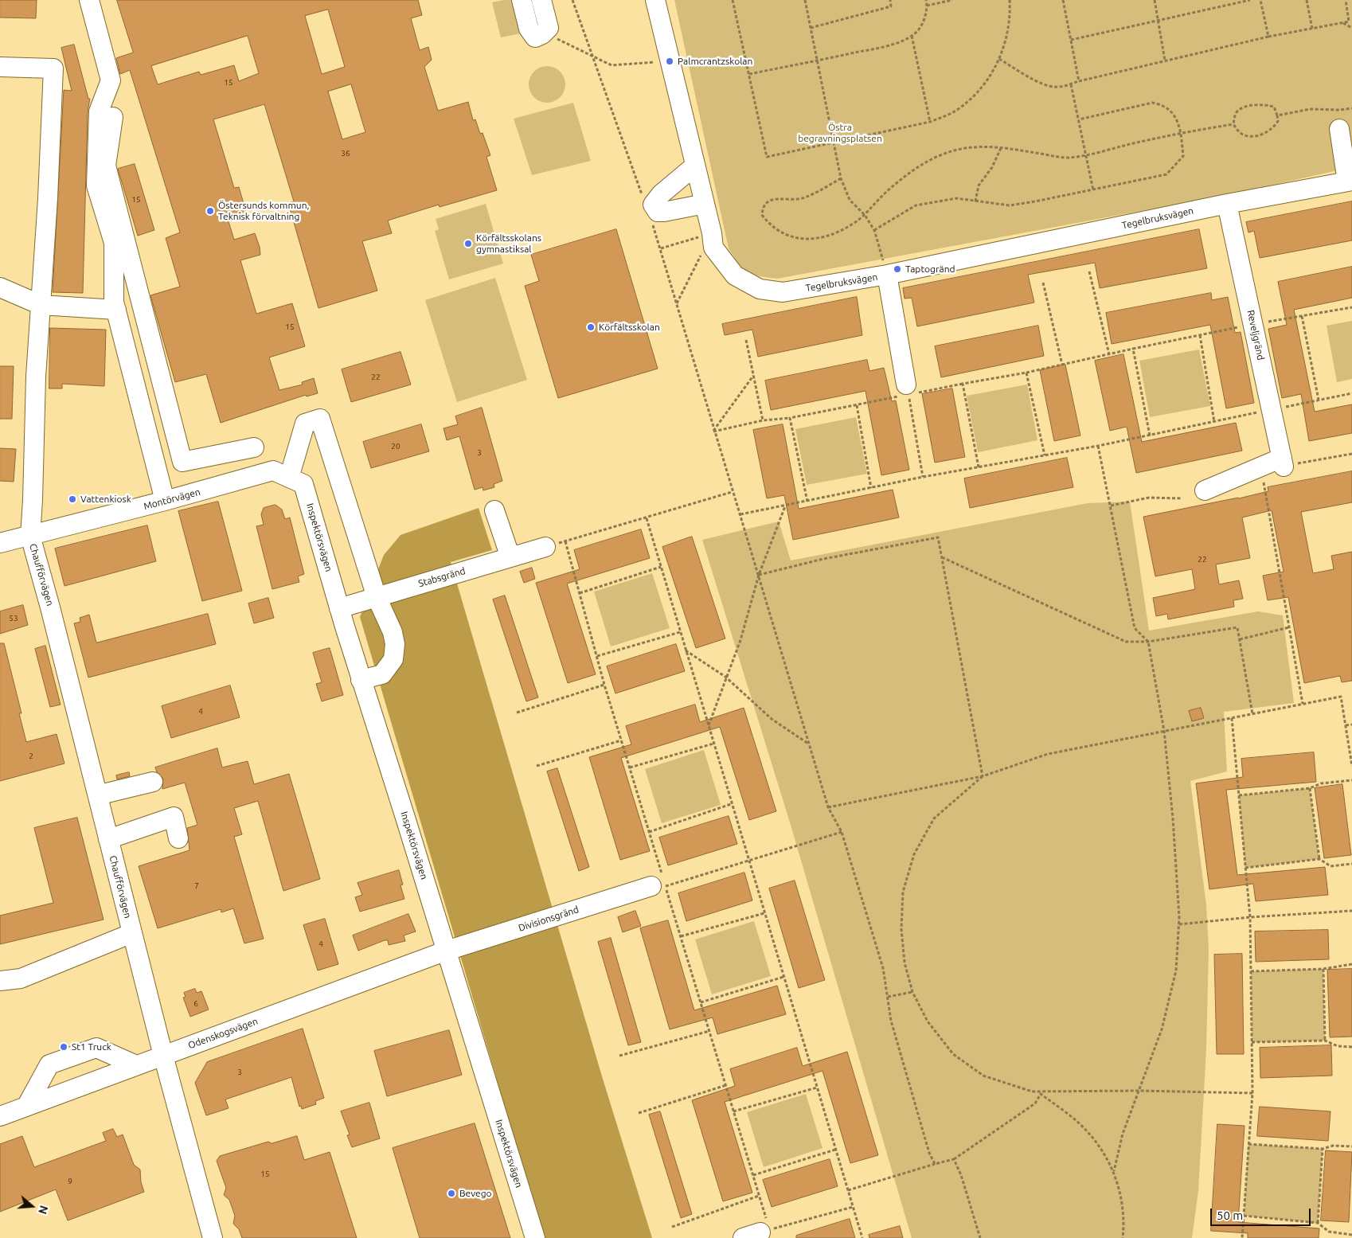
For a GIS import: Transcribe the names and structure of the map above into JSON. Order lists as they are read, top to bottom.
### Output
{
  "streets": {
    "street": [
      "Tegelbruksvägen",
      "Reveljgränd",
      "Montörvägen",
      "Inspektörsvägen",
      "Chaufförvägen",
      "Stabsgränd",
      "Divisionsgränd",
      "Odenskogsvägen"
    ]
  },
  "crossings": [
    ["Tegelbruksvägen", "Reveljgränd"],
    ["Montörvägen", "Inspektörsvägen"],
    ["Montörvägen", "Chaufförvägen"],
    ["Inspektörsvägen", "Stabsgränd"],
    ["Inspektörsvägen", "Divisionsgränd"],
    ["Inspektörsvägen", "Odenskogsvägen"],
    ["Chaufförvägen", "Odenskogsvägen"],
    ["Divisionsgränd", "Odenskogsvägen"]
  ],
  "parks": ["Östra begravningsplatsen"],
  "places": [
    "Palmcrantzskolan",
    "Östersunds kommun, Teknisk förvaltning",
    "Körfältsskolans gymnastiksal",
    "Taptogränd",
    "Körfältsskolan",
    "Vattenkiosk",
    "St1 Truck",
    "Bevego"
  ],
  "house_numbers": [
    "15",
    "36",
    "15",
    "15",
    "22",
    "20",
    "3",
    "22",
    "53",
    "4",
    "2",
    "7",
    "4",
    "6",
    "3",
    "15",
    "9"
  ],
  "scale_bar": "50 m",
  "north": "right"
}
